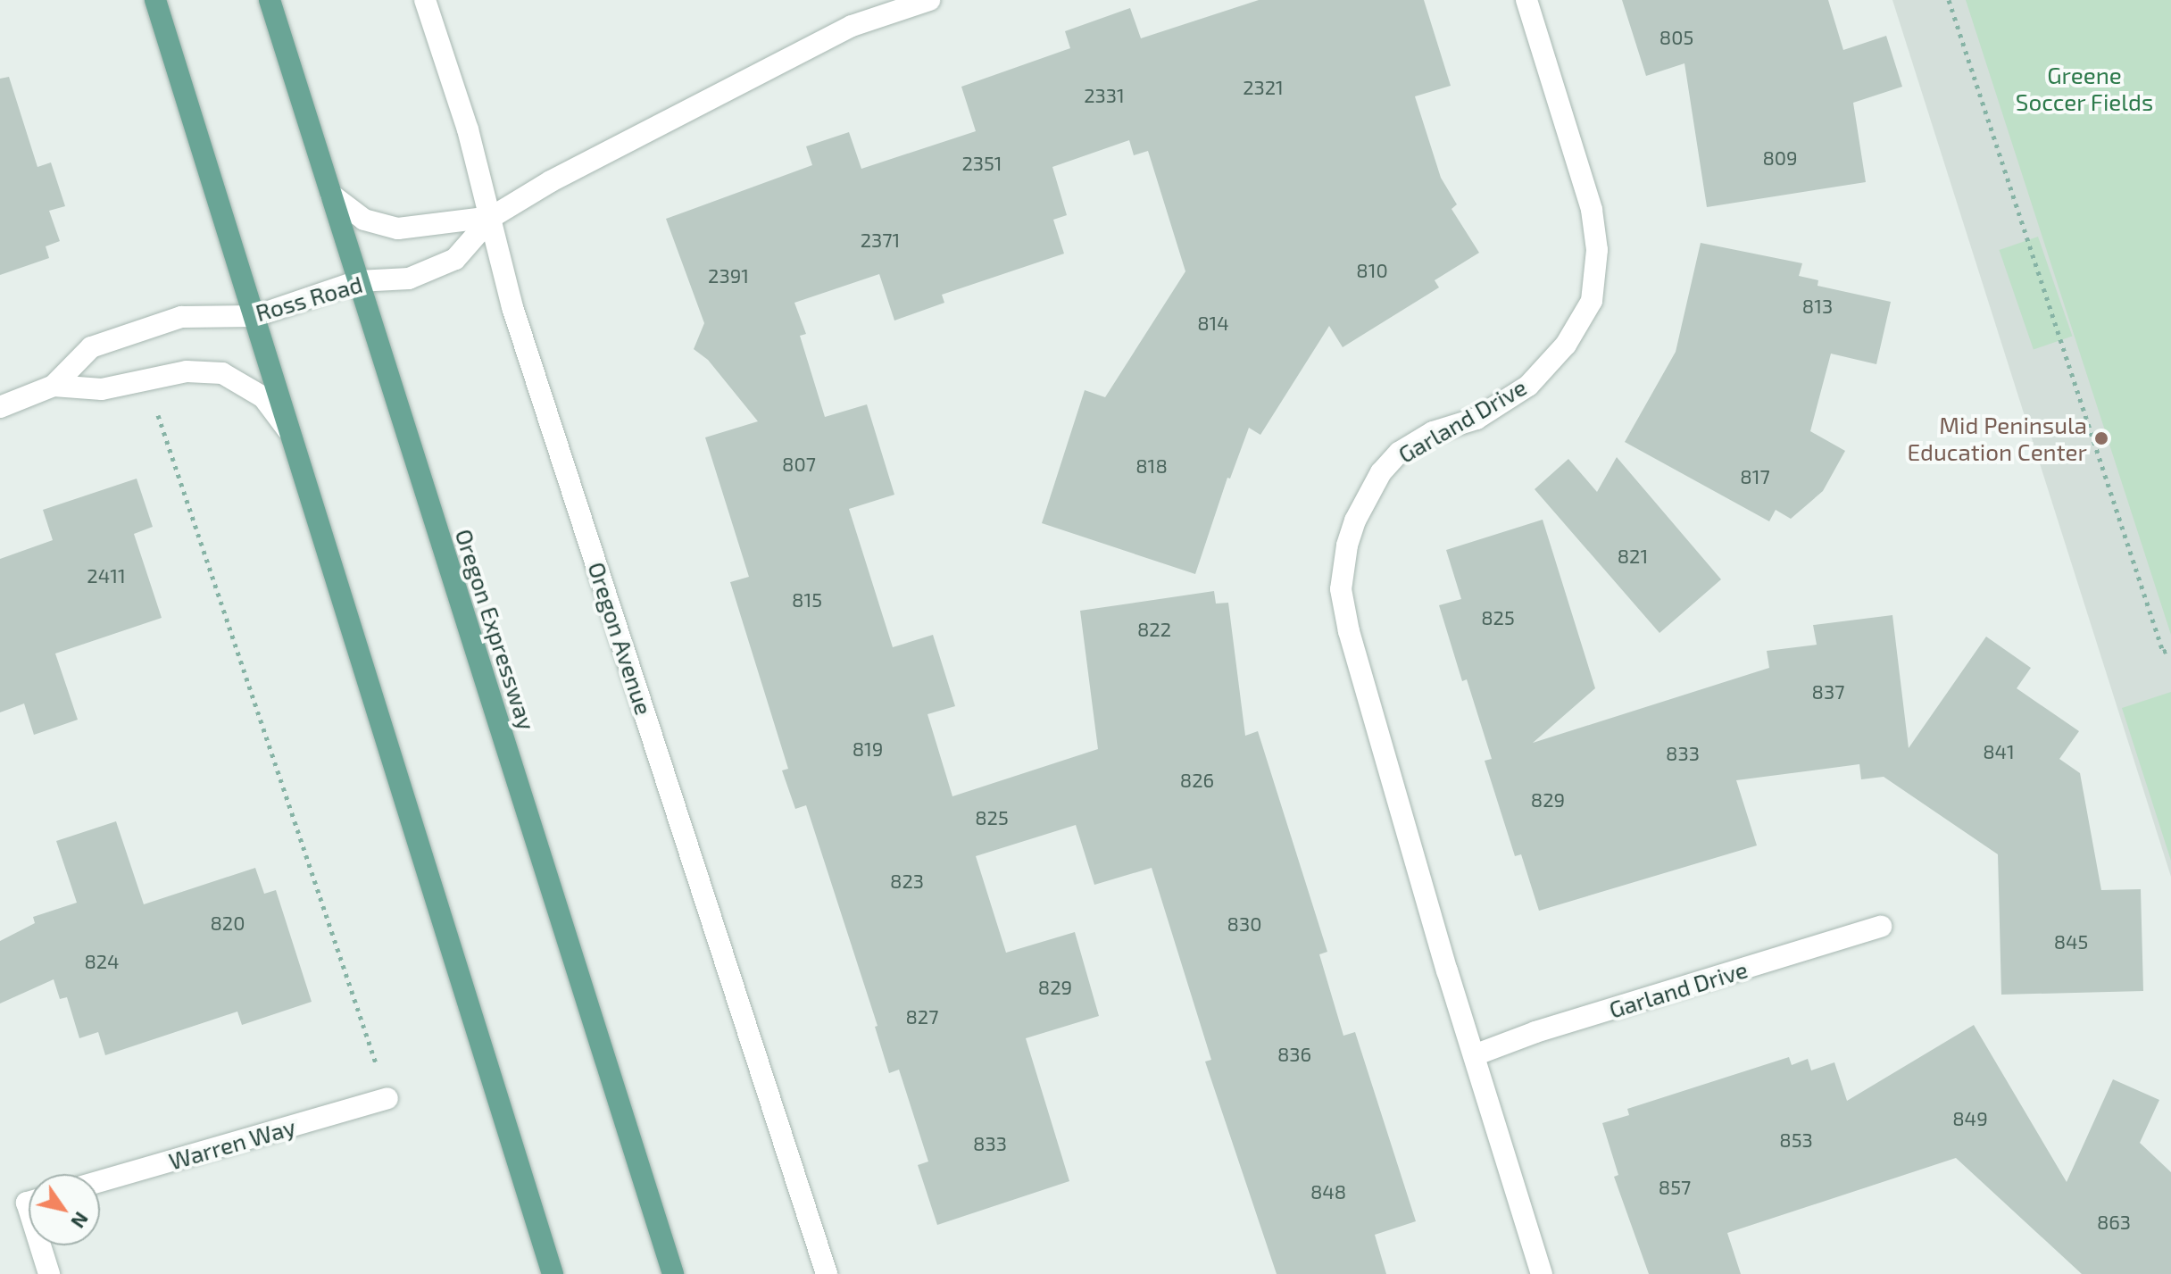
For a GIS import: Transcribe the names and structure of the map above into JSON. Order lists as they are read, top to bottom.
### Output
{
  "streets": {
    "main road": ["Oregon Expressway"],
    "street": [
      "Ross Road",
      "Garland Drive",
      "Oregon Avenue",
      "Warren Way"
    ]
  },
  "crossings": [
    ["Ross Road", "Oregon Expressway"],
    ["Ross Road", "Oregon Avenue"]
  ],
  "parks": ["Greene Soccer Fields"],
  "places": ["Mid Peninsula Education Center"],
  "house_numbers": [
    "805",
    "2321",
    "2331",
    "809",
    "2351",
    "2371",
    "810",
    "2391",
    "813",
    "814",
    "807",
    "818",
    "817",
    "821",
    "2411",
    "815",
    "825",
    "822",
    "837",
    "819",
    "841",
    "833",
    "826",
    "829",
    "825",
    "823",
    "820",
    "830",
    "845",
    "824",
    "829",
    "827",
    "836",
    "849",
    "853",
    "833",
    "857",
    "848",
    "863"
  ],
  "north": "bottom right"
}
